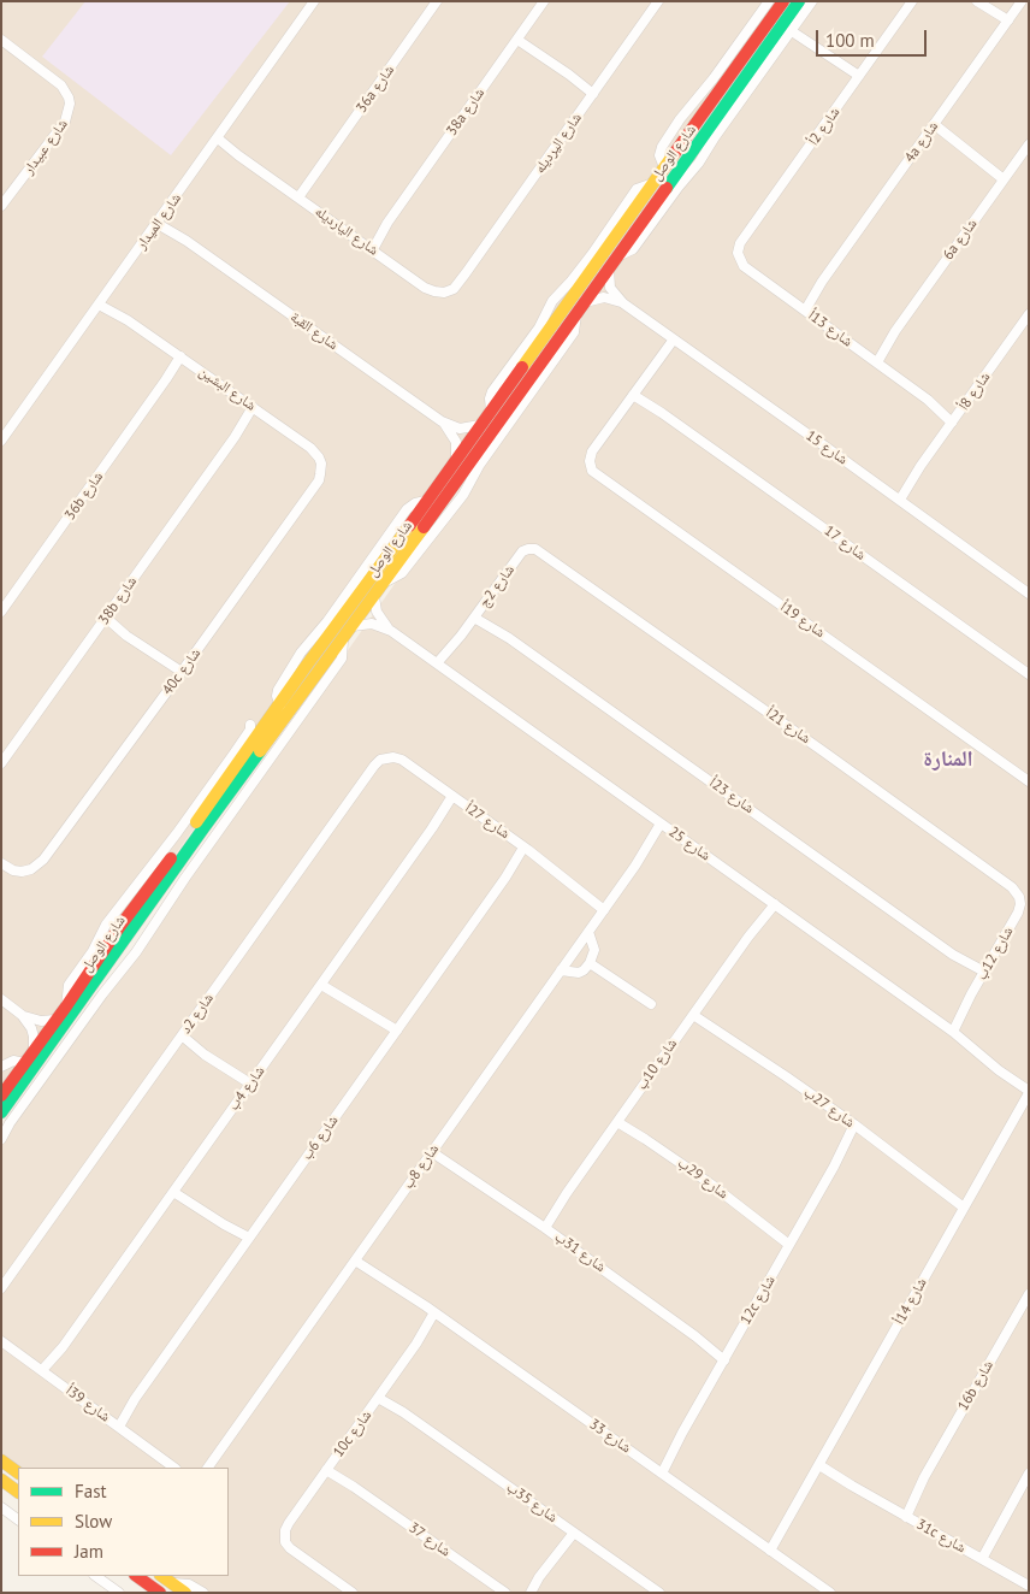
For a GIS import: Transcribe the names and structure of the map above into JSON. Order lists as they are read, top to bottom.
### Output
{
  "streets": {
    "main road": ["شارع الوصل"],
    "street": [
      "36a شارع",
      "38a شارع",
      "شارع 2أ",
      "4a شارع",
      "شارع اليرديله",
      "شارع عبيدار",
      "شارع الميدار",
      "شارع اليارديله",
      "6a شارع",
      "شارع 13أ",
      "شارع القبة",
      "شارع البشين",
      "شارع 8أ",
      "شارع 15",
      "36b شارع",
      "شارع 17",
      "شارع 2ج",
      "38b شارع",
      "شارع 19أ",
      "40c شارع",
      "شارع 21أ",
      "شارع 23أ",
      "شارع 27أ",
      "شارع 25",
      "شارع 12ب",
      "شارع 2د",
      "شارع 10ب",
      "شارع 4ب",
      "شارع 27ب",
      "شارع 6ب",
      "شارع 8ب",
      "شارع 29ب",
      "شارع 31ب",
      "12c شارع",
      "شارع 14أ",
      "16b شارع",
      "شارع 39أ",
      "10c شارع",
      "شارع 33",
      "شارع 35ب",
      "31c شارع",
      "شارع 37"
    ]
  },
  "crossings": [
    ["36a شارع", "شارع اليارديله"],
    ["38a شارع", "شارع اليارديله"],
    ["شارع 2أ", "شارع 13أ"],
    ["4a شارع", "شارع 13أ"],
    ["شارع اليرديله", "شارع اليارديله"],
    ["شارع الوصل", "شارع القبة"],
    ["شارع الوصل", "شارع 15"],
    ["شارع الوصل", "شارع 25"],
    ["شارع الميدار", "شارع اليارديله"],
    ["شارع الميدار", "شارع القبة"],
    ["شارع الميدار", "شارع البشين"],
    ["6a شارع", "شارع 13أ"],
    ["شارع 13أ", "شارع 8أ"],
    ["شارع البشين", "36b شارع"],
    ["شارع البشين", "38b شارع"],
    ["شارع البشين", "40c شارع"],
    ["شارع 8أ", "شارع 15"],
    ["شارع 17", "شارع 19أ"],
    ["شارع 2ج", "شارع 21أ"],
    ["شارع 2ج", "شارع 23أ"],
    ["شارع 2ج", "شارع 25"],
    ["شارع 21أ", "شارع 12ب"],
    ["شارع 23أ", "شارع 12ب"],
    ["شارع 27أ", "شارع 2د"],
    ["شارع 27أ", "شارع 4ب"],
    ["شارع 27أ", "شارع 6ب"],
    ["شارع 27أ", "شارع 8ب"],
    ["شارع 25", "شارع 12ب"],
    ["شارع 25", "شارع 10ب"],
    ["شارع 25", "شارع 8ب"],
    ["شارع 25", "شارع 14أ"],
    ["شارع 10ب", "شارع 27ب"],
    ["شارع 10ب", "شارع 29ب"],
    ["شارع 10ب", "شارع 31ب"],
    ["شارع 4ب", "شارع 39أ"],
    ["شارع 27ب", "12c شارع"],
    ["شارع 27ب", "شارع 14أ"],
    ["شارع 6ب", "شارع 39أ"],
    ["شارع 8ب", "شارع 31ب"],
    ["شارع 8ب", "شارع 33"],
    ["شارع 29ب", "12c شارع"],
    ["شارع 31ب", "12c شارع"],
    ["12c شارع", "شارع 33"],
    ["شارع 14أ", "شارع 33"],
    ["شارع 14أ", "31c شارع"],
    ["16b شارع", "31c شارع"],
    ["10c شارع", "شارع 33"],
    ["10c شارع", "شارع 35ب"],
    ["10c شارع", "شارع 37"]
  ],
  "districts": ["المنارة"],
  "legend": ["Fast", "Slow", "Jam"],
  "scale_bar": "100 m"
}
